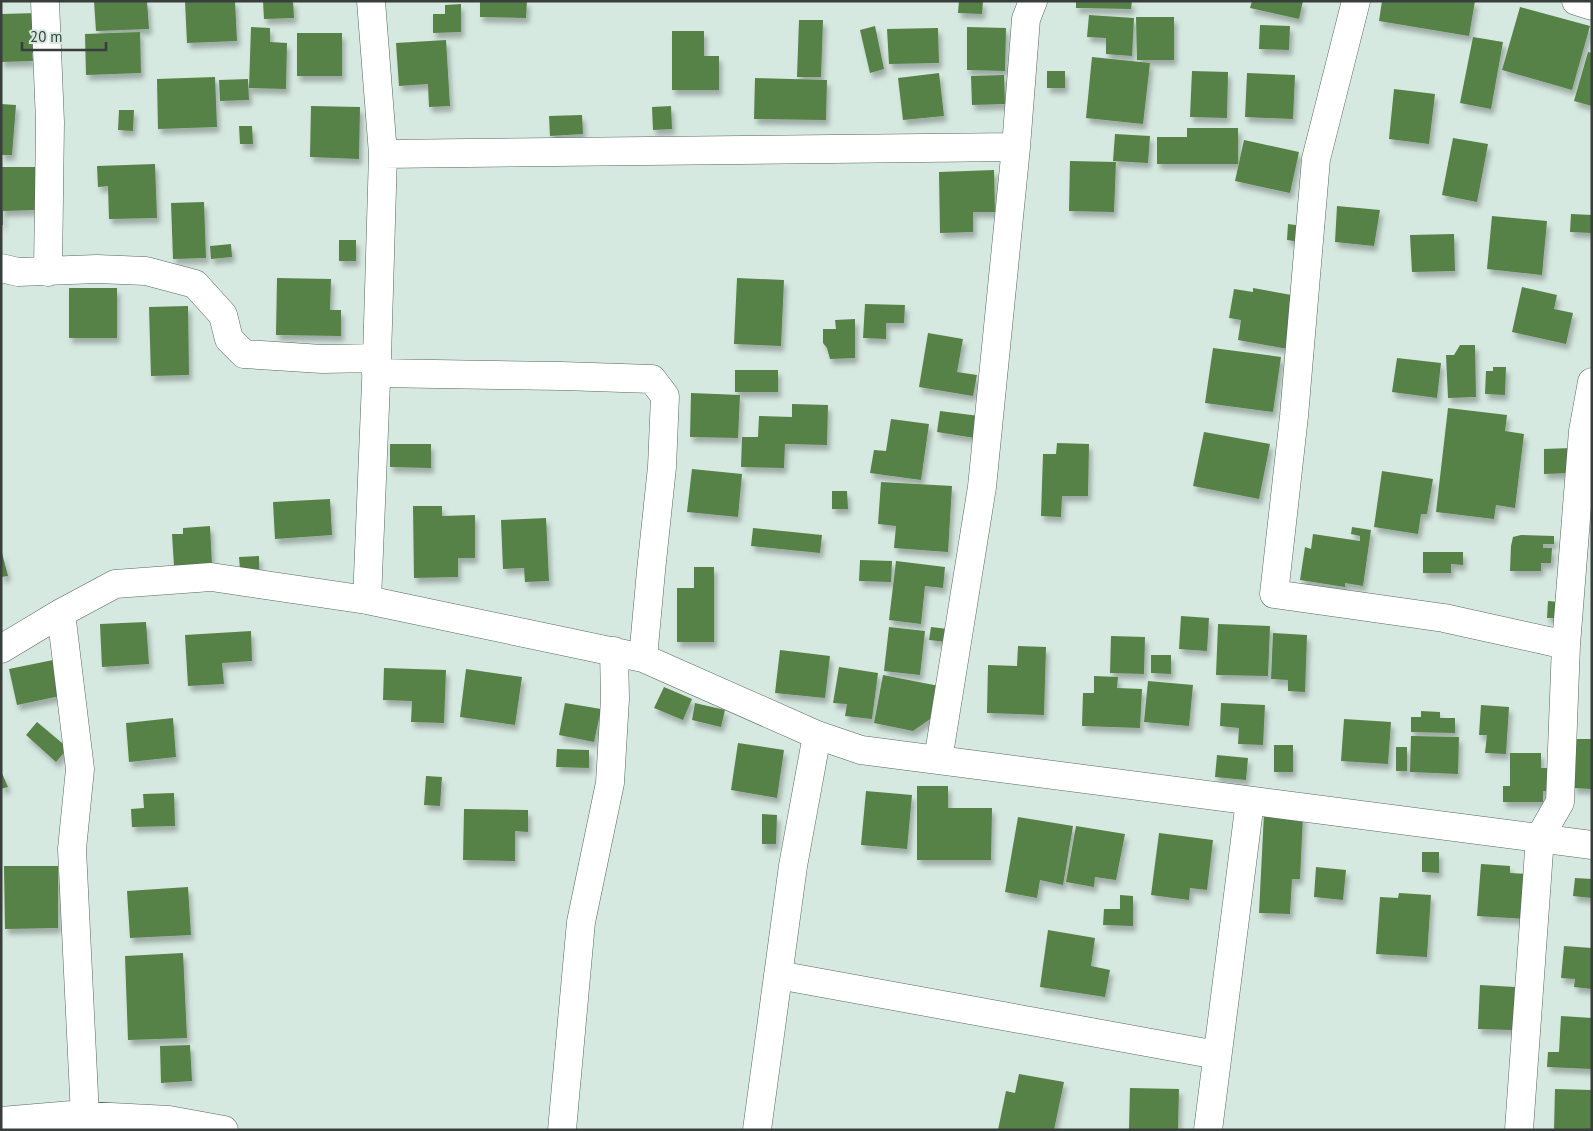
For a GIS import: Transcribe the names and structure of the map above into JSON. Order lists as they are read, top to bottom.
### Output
{
  "scale_bar": "20 m"
}
